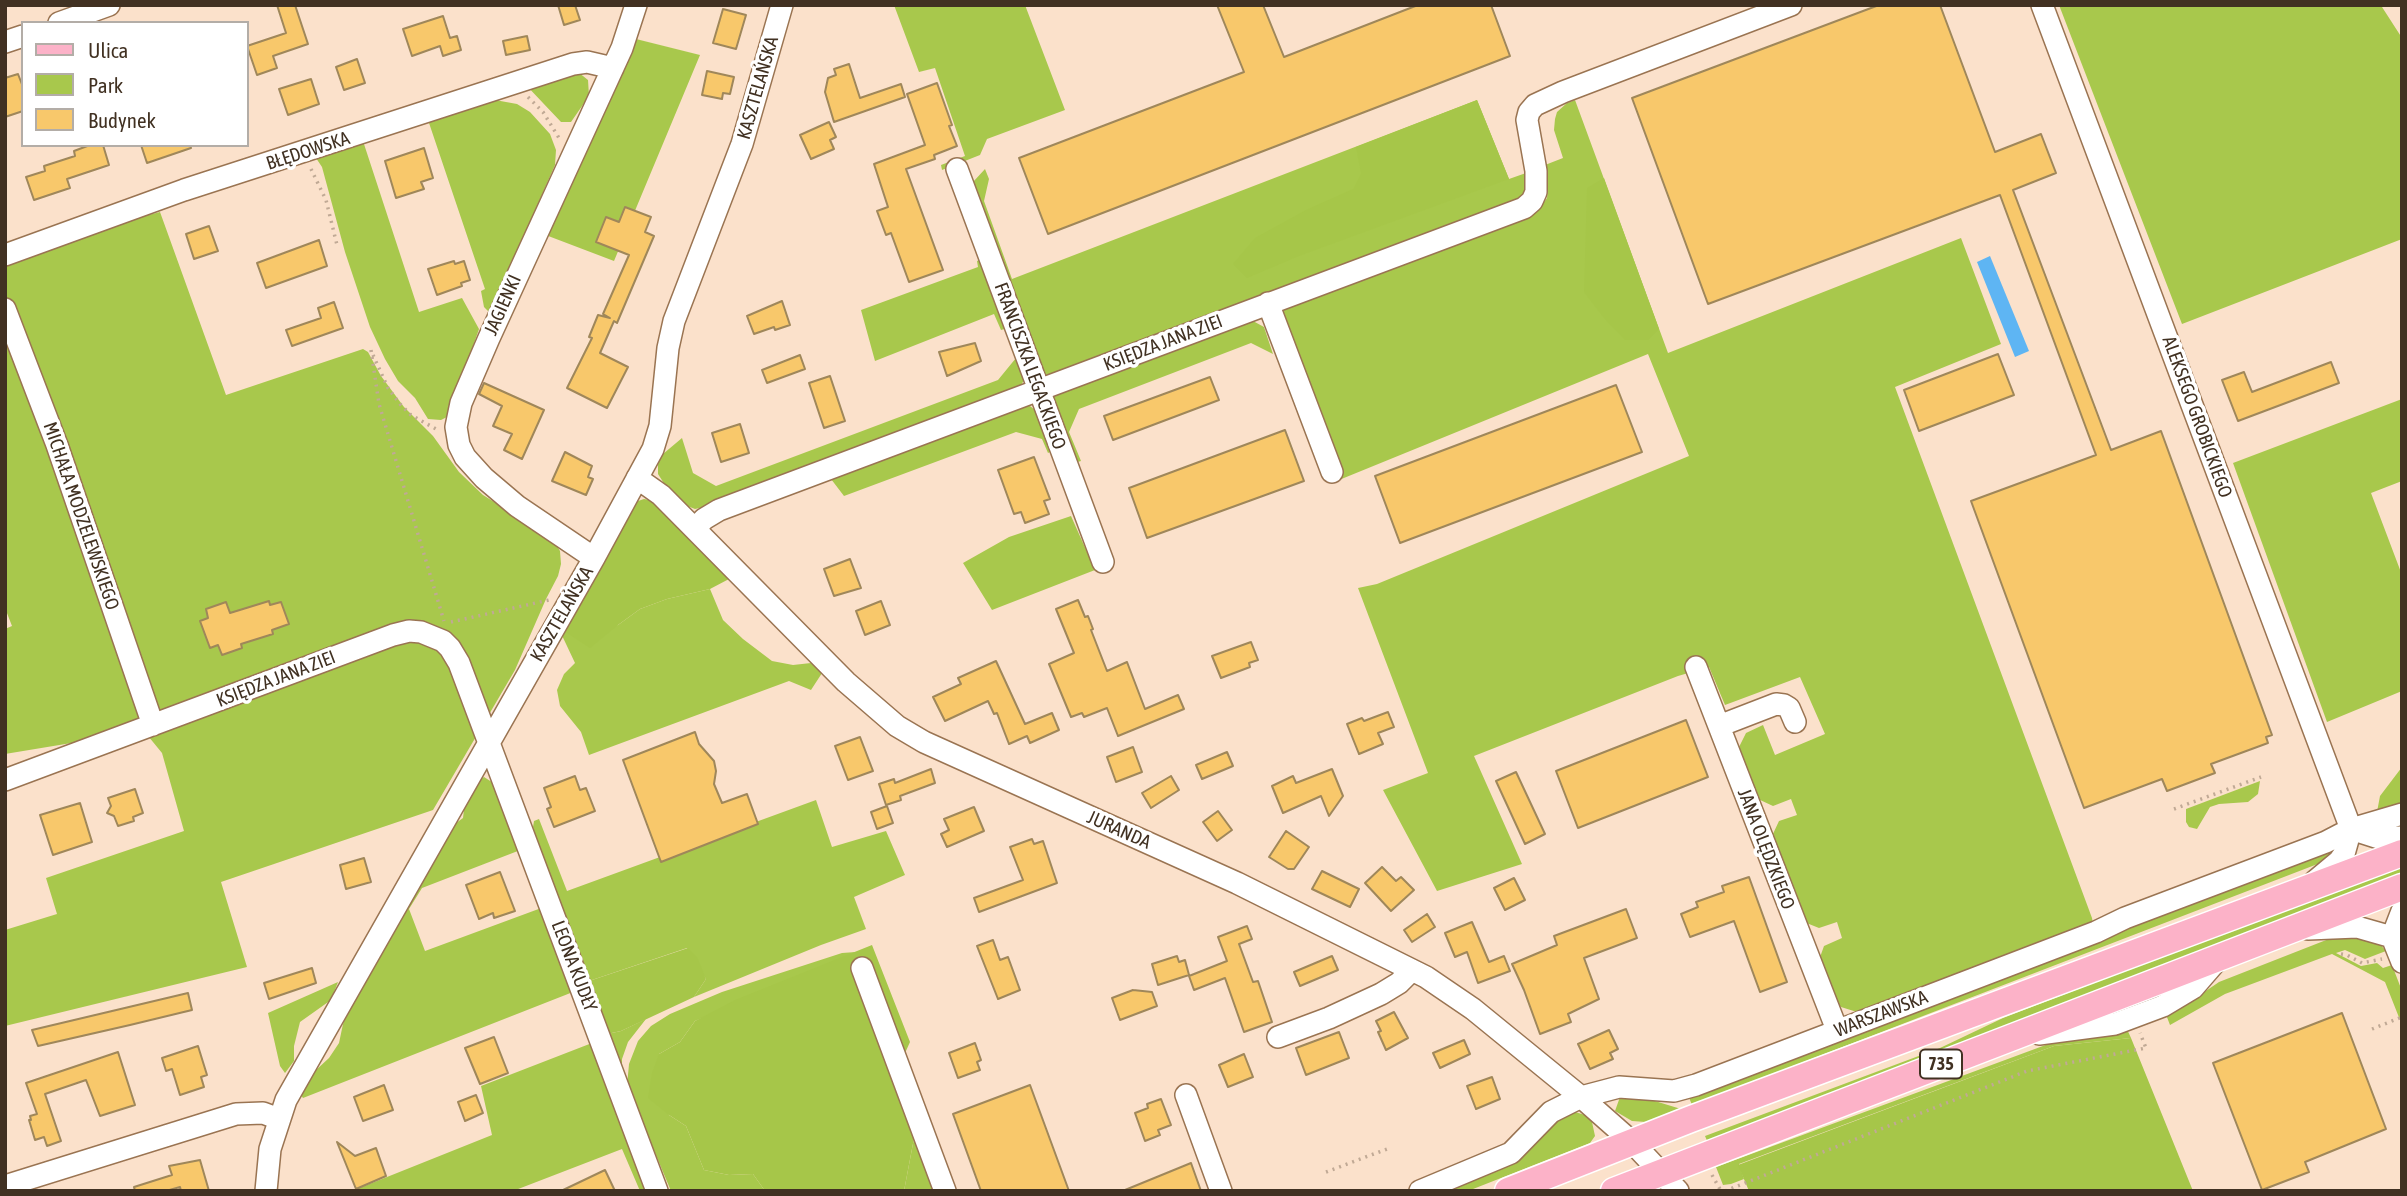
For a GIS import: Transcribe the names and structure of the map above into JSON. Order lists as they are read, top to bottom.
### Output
{
  "streets": {
    "main road": ["WARSZAWSKA", "735"],
    "street": [
      "KASZTELAŃSKA",
      "BŁĘDOWSKA",
      "JAGIENKI",
      "KSIĘDZA JANA ZIEI",
      "FRANCISZKA LEGACKIEGO",
      "ALEKSEGO GROBICKIEGO",
      "MICHAŁA MODZELEWSKIEGO",
      "JURANDA",
      "JANA OLĘDZKIEGO",
      "LEONA KUDŁY"
    ]
  },
  "crossings": [
    ["KASZTELAŃSKA", "JURANDA"],
    ["KASZTELAŃSKA", "LEONA KUDŁY"],
    ["BŁĘDOWSKA", "JAGIENKI"],
    ["KSIĘDZA JANA ZIEI", "FRANCISZKA LEGACKIEGO"],
    ["KSIĘDZA JANA ZIEI", "MICHAŁA MODZELEWSKIEGO"],
    ["KSIĘDZA JANA ZIEI", "JURANDA"],
    ["ALEKSEGO GROBICKIEGO", "WARSZAWSKA"],
    ["JURANDA", "WARSZAWSKA"],
    ["JURANDA", "735"],
    ["JANA OLĘDZKIEGO", "WARSZAWSKA"]
  ],
  "legend": ["Ulica", "Park", "Budynek"]
}
